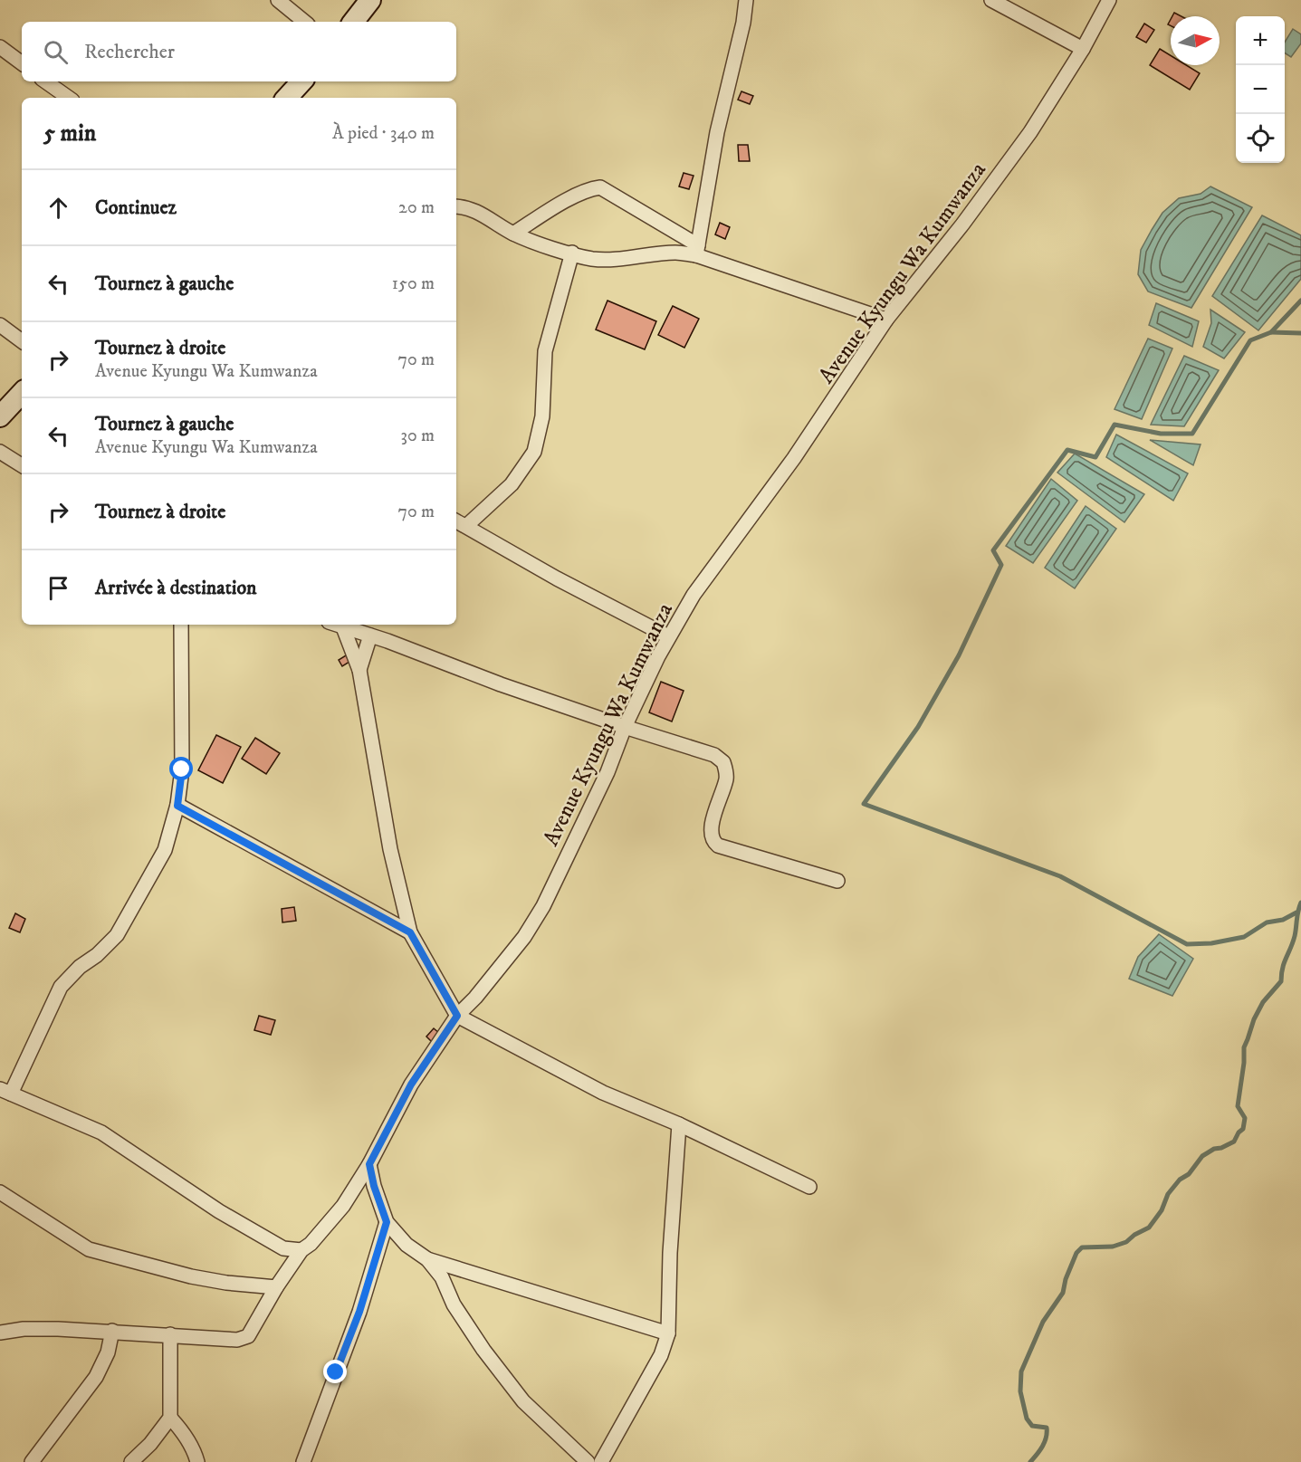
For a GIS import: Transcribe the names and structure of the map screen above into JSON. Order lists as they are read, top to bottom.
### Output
{
  "streets": {
    "street": ["Avenue Kyungu Wa Kumwanza"]
  },
  "north": "right",
  "page": {
    "map_buttons": ["+", "−"],
    "search": "Rechercher",
    "heading": ["5 min", "À pied · 340 m"],
    "list": [
      ["Continuez", "20 m"],
      ["Tournez à gauche", "150 m"],
      ["Tournez à droite", "Avenue Kyungu Wa Kumwanza", "70 m"],
      ["Tournez à gauche", "Avenue Kyungu Wa Kumwanza", "30 m"],
      ["Tournez à droite", "70 m"],
      "Arrivée à destination"
    ]
  }
}
